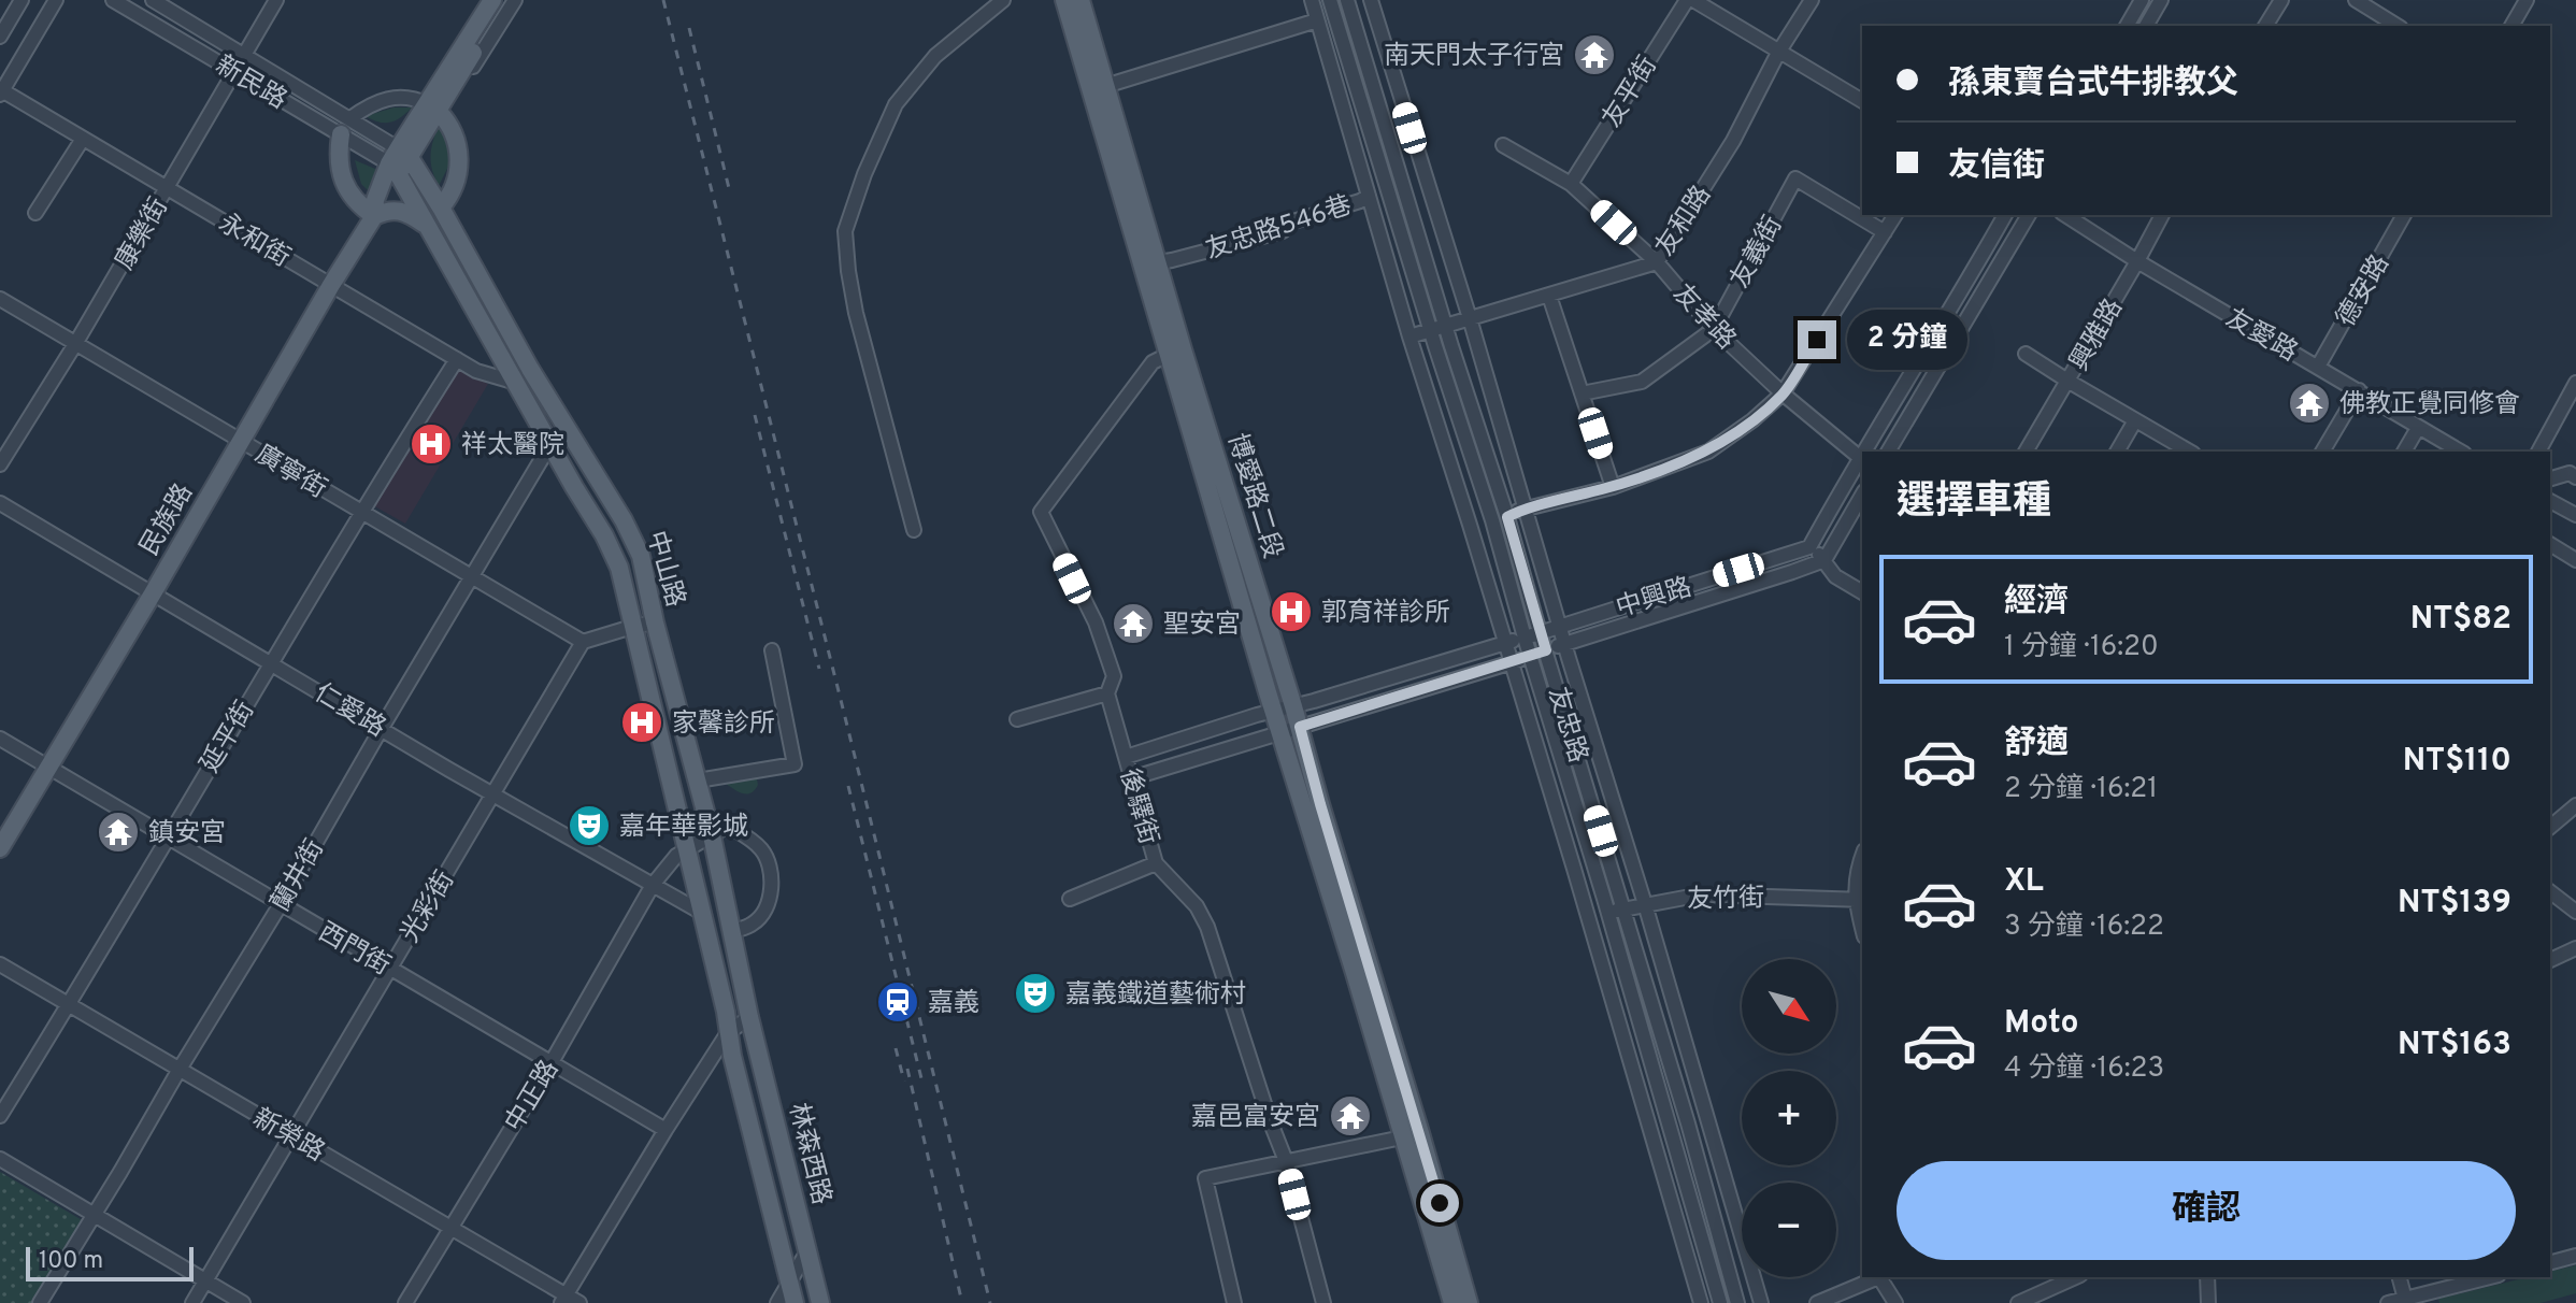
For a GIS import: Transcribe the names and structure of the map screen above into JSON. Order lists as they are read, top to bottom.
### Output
{
  "streets": {
    "main road": [
      "博愛路二段",
      "民族路",
      "中山路",
      "林森西路"
    ],
    "street": [
      "新民路",
      "友平街",
      "友和路",
      "友忠路546巷",
      "康樂街",
      "永和街",
      "友義街",
      "德安路",
      "友孝路",
      "興雅路",
      "友愛路",
      "廣寧街",
      "中興路",
      "仁愛路",
      "友忠路",
      "延平街",
      "後驛街",
      "蘭井街",
      "友竹街",
      "光彩街",
      "西門街",
      "中正路",
      "新榮路"
    ]
  },
  "crossings": [
    ["新民路", "康樂街"],
    ["新民路", "民族路"],
    ["新民路", "中山路"],
    ["友平街", "友孝路"],
    ["友和路", "友孝路"],
    ["友和路", "友忠路"],
    ["友忠路546巷", "博愛路二段"],
    ["友忠路546巷", "友忠路"],
    ["康樂街", "永和街"],
    ["康樂街", "廣寧街"],
    ["永和街", "民族路"],
    ["永和街", "中山路"],
    ["永和街", "延平街"],
    ["友義街", "友孝路"],
    ["德安路", "友愛路"],
    ["興雅路", "友愛路"],
    ["廣寧街", "民族路"],
    ["廣寧街", "延平街"],
    ["廣寧街", "蘭井街"],
    ["廣寧街", "光彩街"],
    ["博愛路二段", "中興路"],
    ["博愛路二段", "後驛街"],
    ["民族路", "中山路"],
    ["民族路", "仁愛路"],
    ["民族路", "西門街"],
    ["中山路", "仁愛路"],
    ["中山路", "蘭井街"],
    ["中山路", "中正路"],
    ["中山路", "林森西路"],
    ["中興路", "友忠路"],
    ["中興路", "後驛街"],
    ["仁愛路", "延平街"],
    ["仁愛路", "蘭井街"],
    ["仁愛路", "光彩街"],
    ["仁愛路", "中正路"],
    ["友忠路", "友竹街"],
    ["延平街", "西門街"],
    ["延平街", "新榮路"],
    ["蘭井街", "西門街"],
    ["蘭井街", "新榮路"],
    ["光彩街", "西門街"],
    ["光彩街", "新榮路"],
    ["西門街", "中正路"],
    ["中正路", "新榮路"]
  ],
  "places": {
    "temple": [
      "南天門太子行宮",
      "佛教正覺同修會",
      "聖安宮",
      "鎮安宮",
      "嘉邑富安宮"
    ],
    "hospital": ["祥太醫院", "郭育祥診所", "家馨診所"],
    "theatre": ["嘉年華影城", "嘉義鐵道藝術村"],
    "station": ["嘉義"]
  },
  "scale_bar": "100 m",
  "north": "bottom right",
  "page": {
    "banner": ["孫東寶台式牛排教父", "友信街"],
    "bubble": "2 分鐘",
    "heading": "選擇車種",
    "list": [
      {
        "name": "經濟",
        "note": "1 分鐘 · 16:20",
        "value": "NT$82"
      },
      {
        "name": "舒適",
        "note": "2 分鐘 · 16:21",
        "value": "NT$110"
      },
      {
        "name": "XL",
        "note": "3 分鐘 · 16:22",
        "value": "NT$139"
      },
      {
        "name": "Moto",
        "note": "4 分鐘 · 16:23",
        "value": "NT$163"
      }
    ],
    "map_buttons": ["+", "−"],
    "buttons": "確認",
    "scale": "100 m"
  }
}
